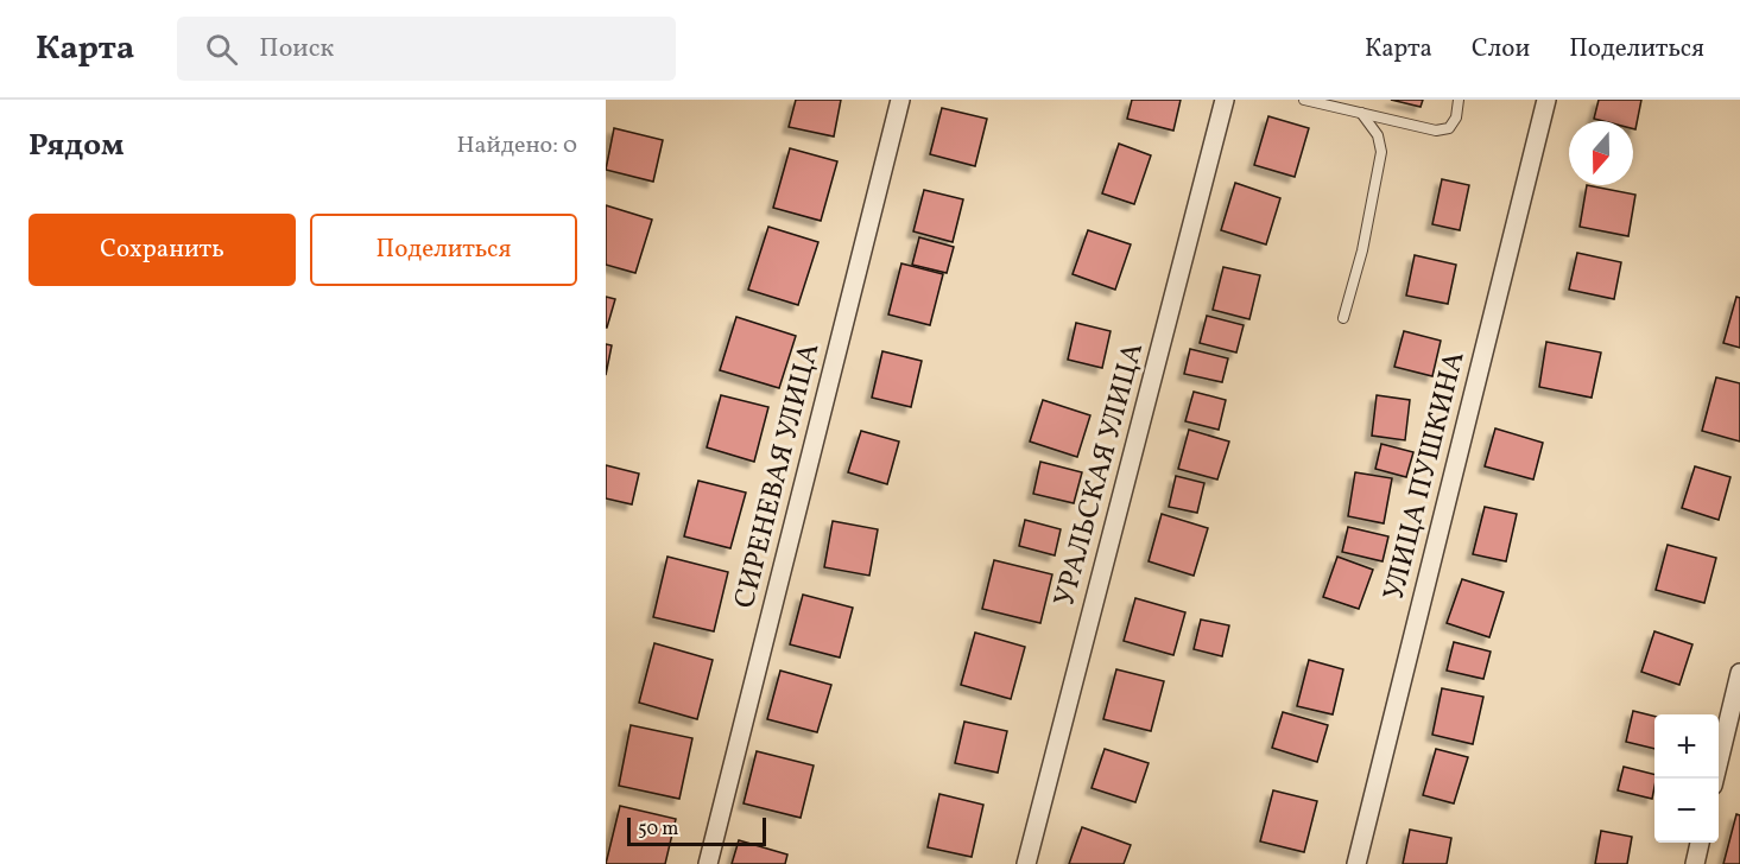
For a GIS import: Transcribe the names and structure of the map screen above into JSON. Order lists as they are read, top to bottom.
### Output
{
  "streets": {
    "street": ["УРАЛЬСКАЯ УЛИЦА", "СИРЕНЕВАЯ УЛИЦА", "УЛИЦА ПУШКИНА"]
  },
  "scale_bar": "50 m",
  "north": "bottom",
  "page": {
    "header": "Карта",
    "search": "Поиск",
    "nav": ["Карта", "Слои", "Поделиться"],
    "heading": ["Рядом", "Найдено: 0"],
    "buttons": ["Сохранить", "Поделиться"],
    "map_buttons": ["+", "−"],
    "scale": "50 m"
  }
}
